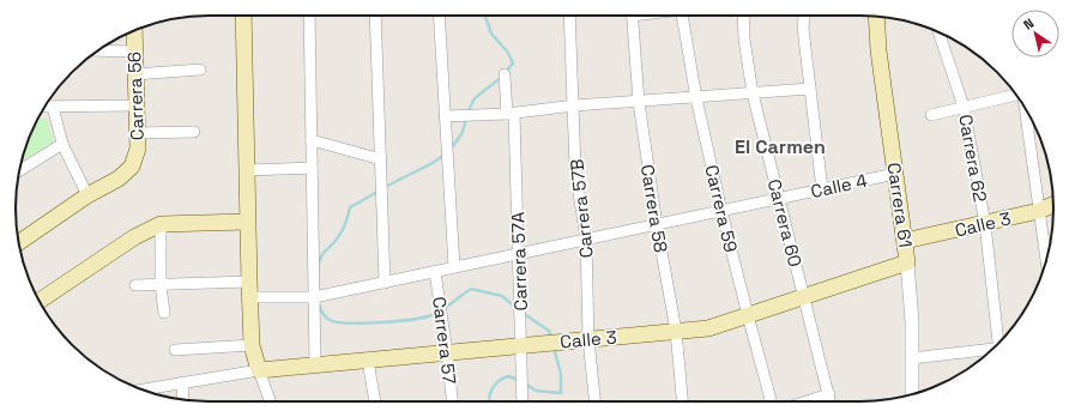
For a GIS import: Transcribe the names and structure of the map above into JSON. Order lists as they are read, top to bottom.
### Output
{
  "streets": {
    "main road": ["Carrera 56", "Carrera 61", "Calle 3"],
    "street": [
      "Carrera 62",
      "Calle 4",
      "Carrera 57B",
      "Carrera 58",
      "Carrera 59",
      "Carrera 60",
      "Carrera 57A",
      "Carrera 57"
    ]
  },
  "crossings": [
    ["Carrera 62", "Calle 3"],
    ["Calle 4", "Carrera 61"],
    ["Calle 4", "Carrera 57B"],
    ["Calle 4", "Carrera 58"],
    ["Calle 4", "Carrera 59"],
    ["Calle 4", "Carrera 60"],
    ["Calle 4", "Carrera 57A"],
    ["Calle 4", "Carrera 57"],
    ["Carrera 61", "Calle 3"],
    ["Carrera 57B", "Calle 3"],
    ["Carrera 58", "Calle 3"],
    ["Carrera 59", "Calle 3"],
    ["Carrera 60", "Calle 3"],
    ["Calle 3", "Carrera 57A"],
    ["Calle 3", "Carrera 57"]
  ],
  "districts": ["El Carmen"],
  "north": "top left"
}
